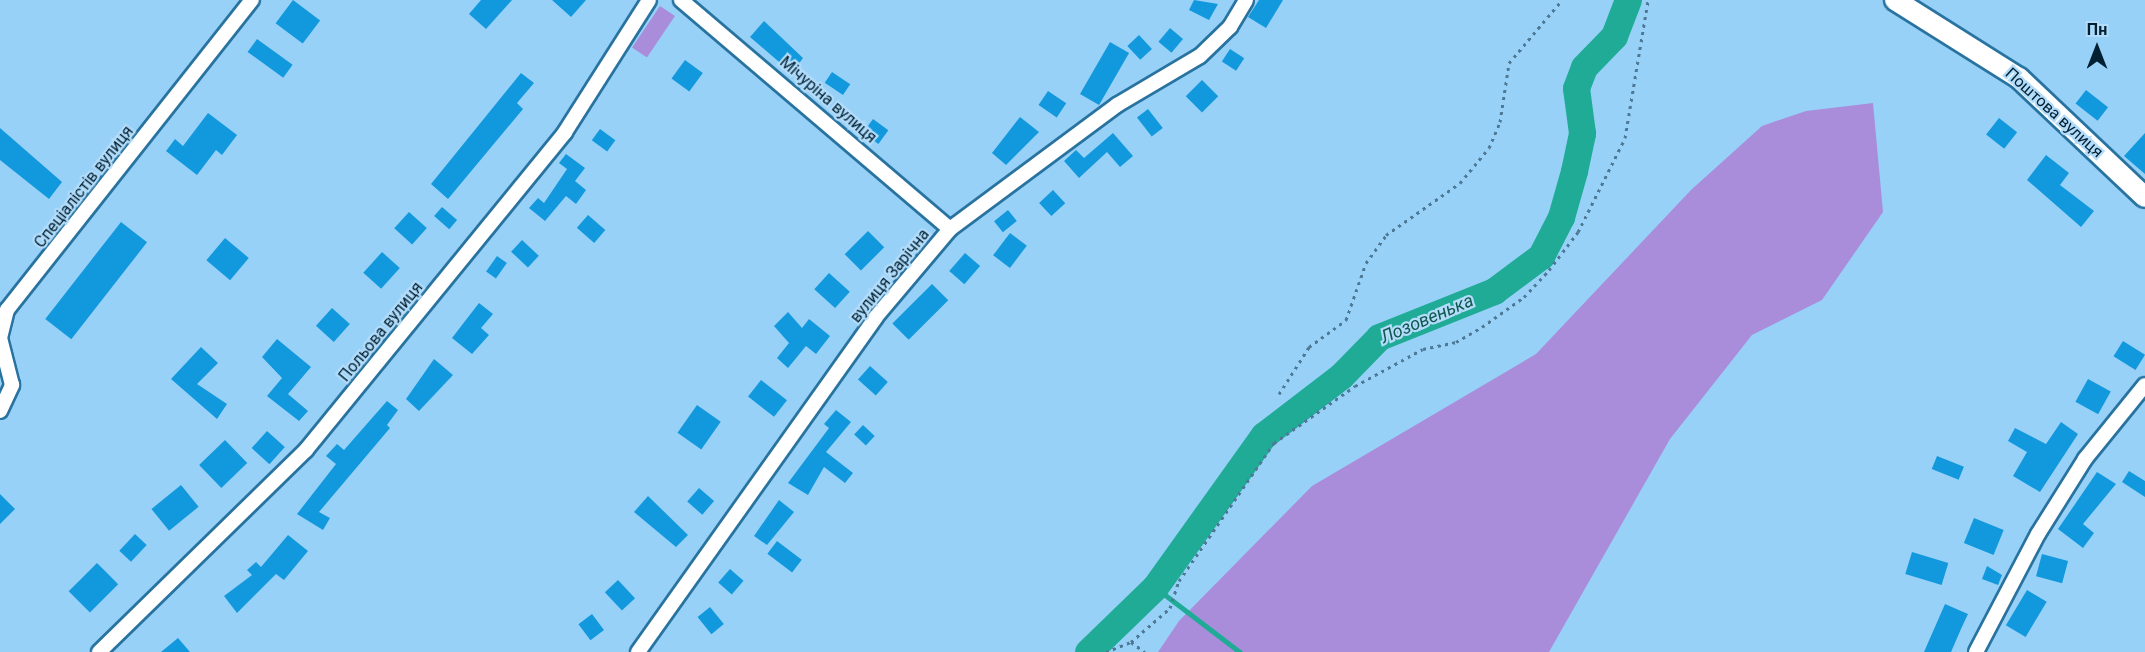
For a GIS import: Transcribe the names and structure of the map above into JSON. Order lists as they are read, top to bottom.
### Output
{
  "streets": {
    "street": [
      "Мічуріна вулиця",
      "Поштова вулиця",
      "Спеціалістів вулиця",
      "вулиця Зарічна",
      "Польова вулиця"
    ]
  },
  "crossings": [
    ["Мічуріна вулиця", "вулиця Зарічна"]
  ],
  "water": ["Лозовенька"],
  "north": "top"
}
